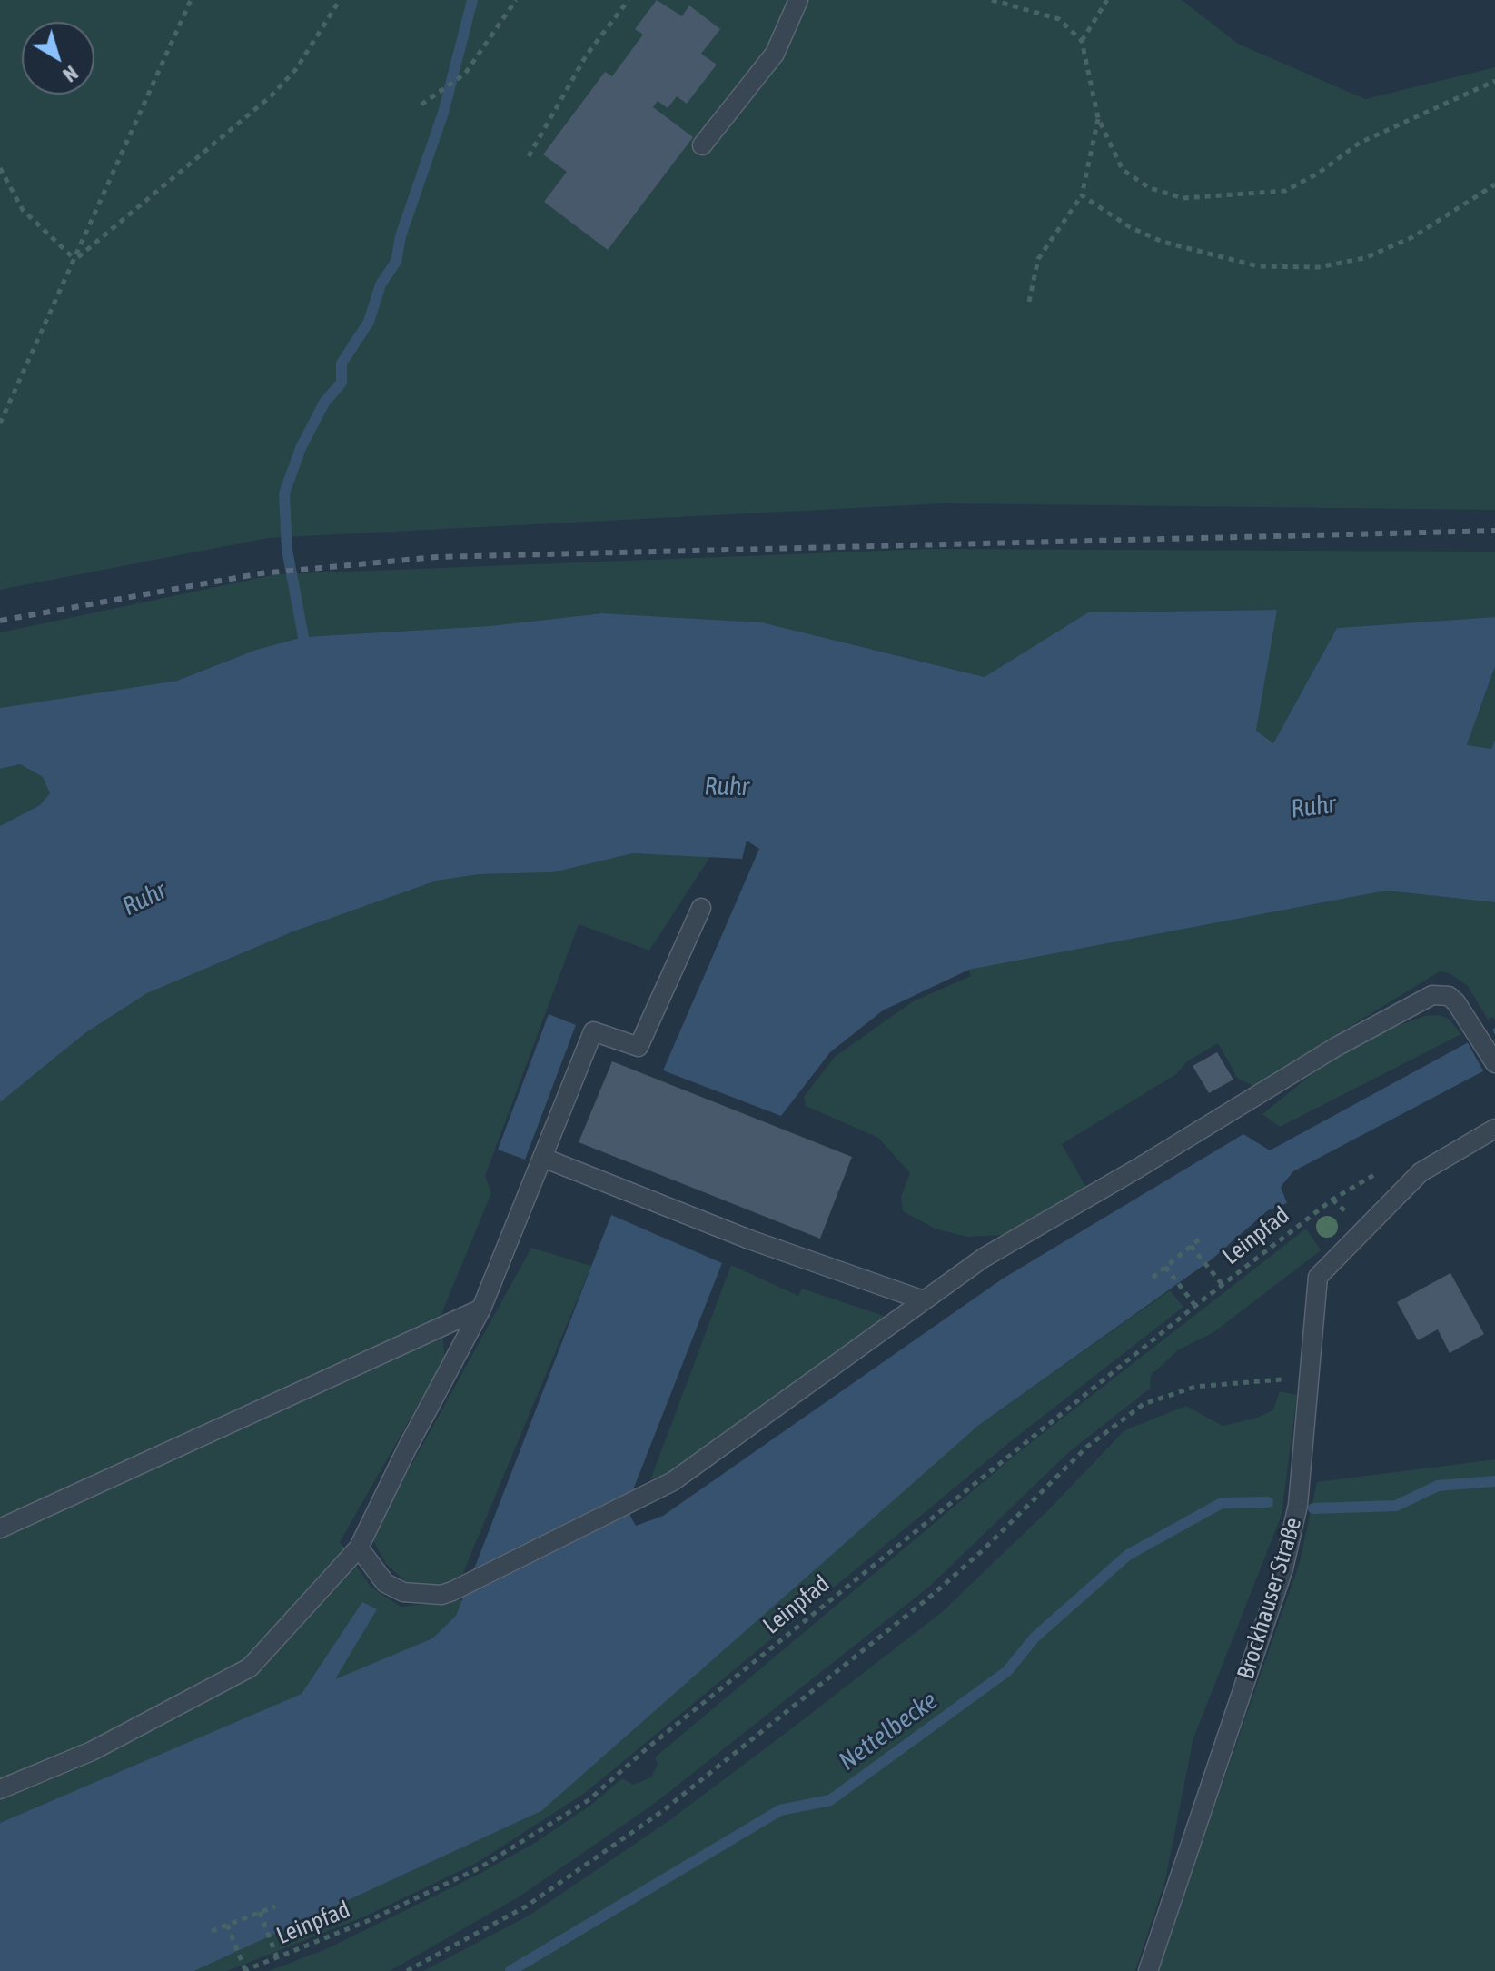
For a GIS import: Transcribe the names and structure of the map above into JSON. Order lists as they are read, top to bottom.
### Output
{
  "streets": {
    "lane": ["Brockhauser Straße"],
    "path": ["Leinpfad"]
  },
  "water": ["Ruhr", "Nettelbecke"],
  "north": "bottom right"
}
